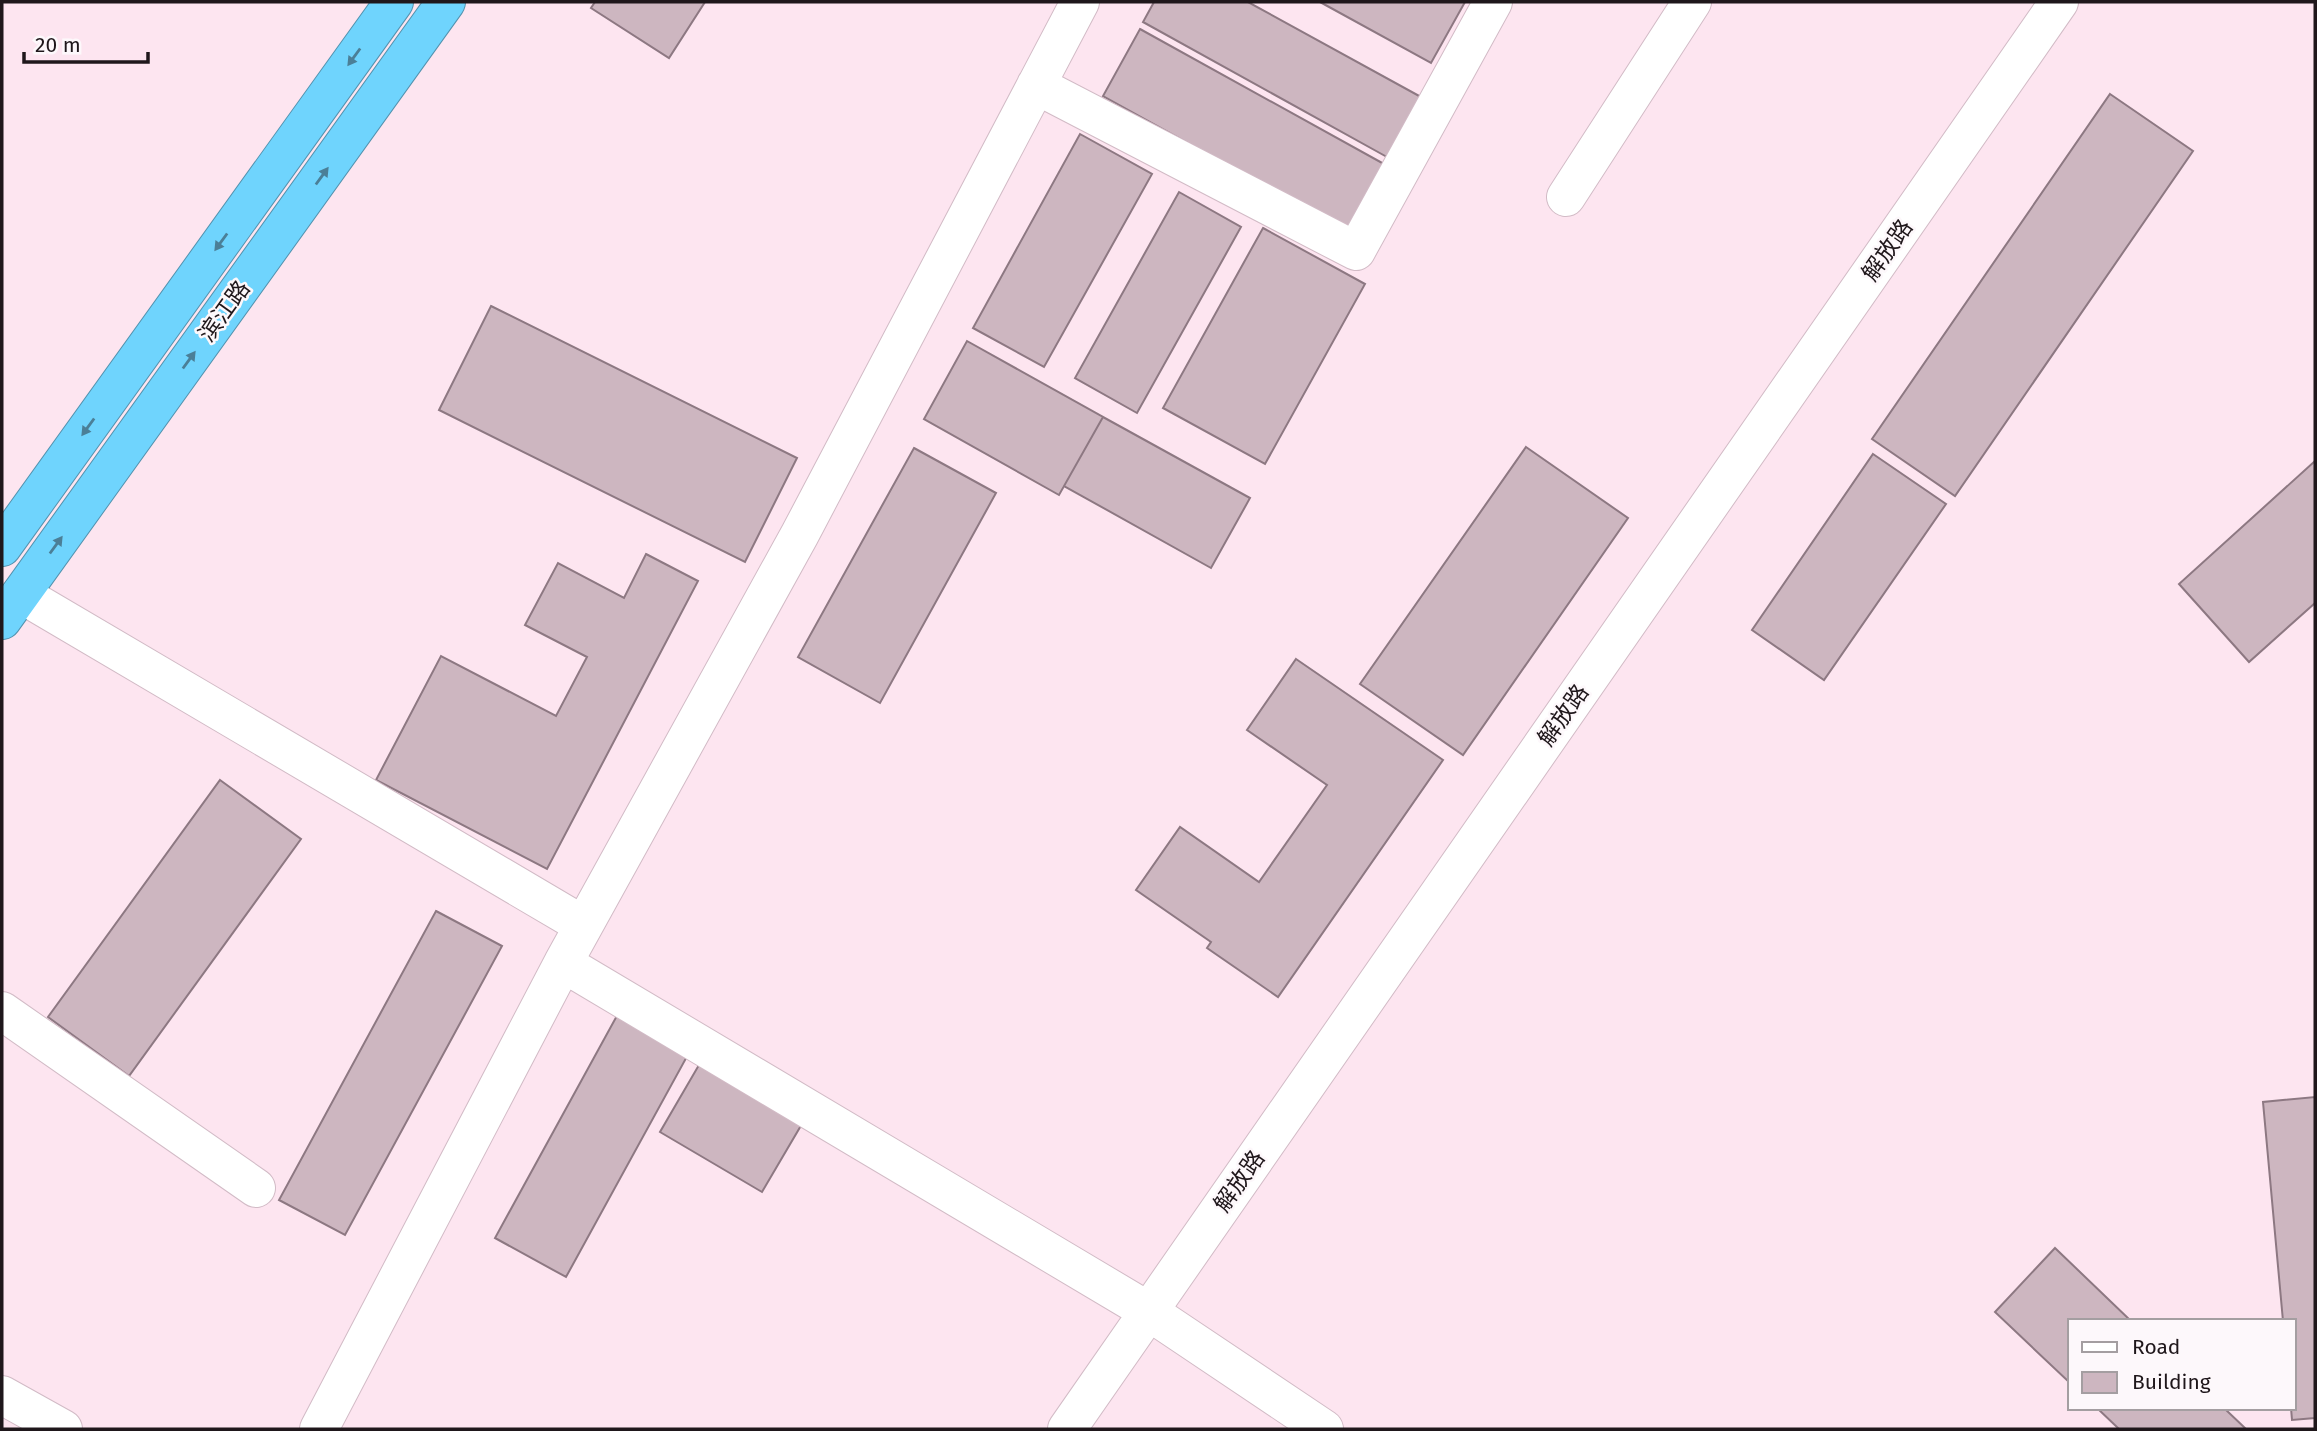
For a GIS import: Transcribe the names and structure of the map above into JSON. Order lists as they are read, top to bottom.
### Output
{
  "streets": {
    "highway": ["滨江路"],
    "street": ["解放路"]
  },
  "legend": ["Road", "Building"],
  "scale_bar": "20 m"
}
